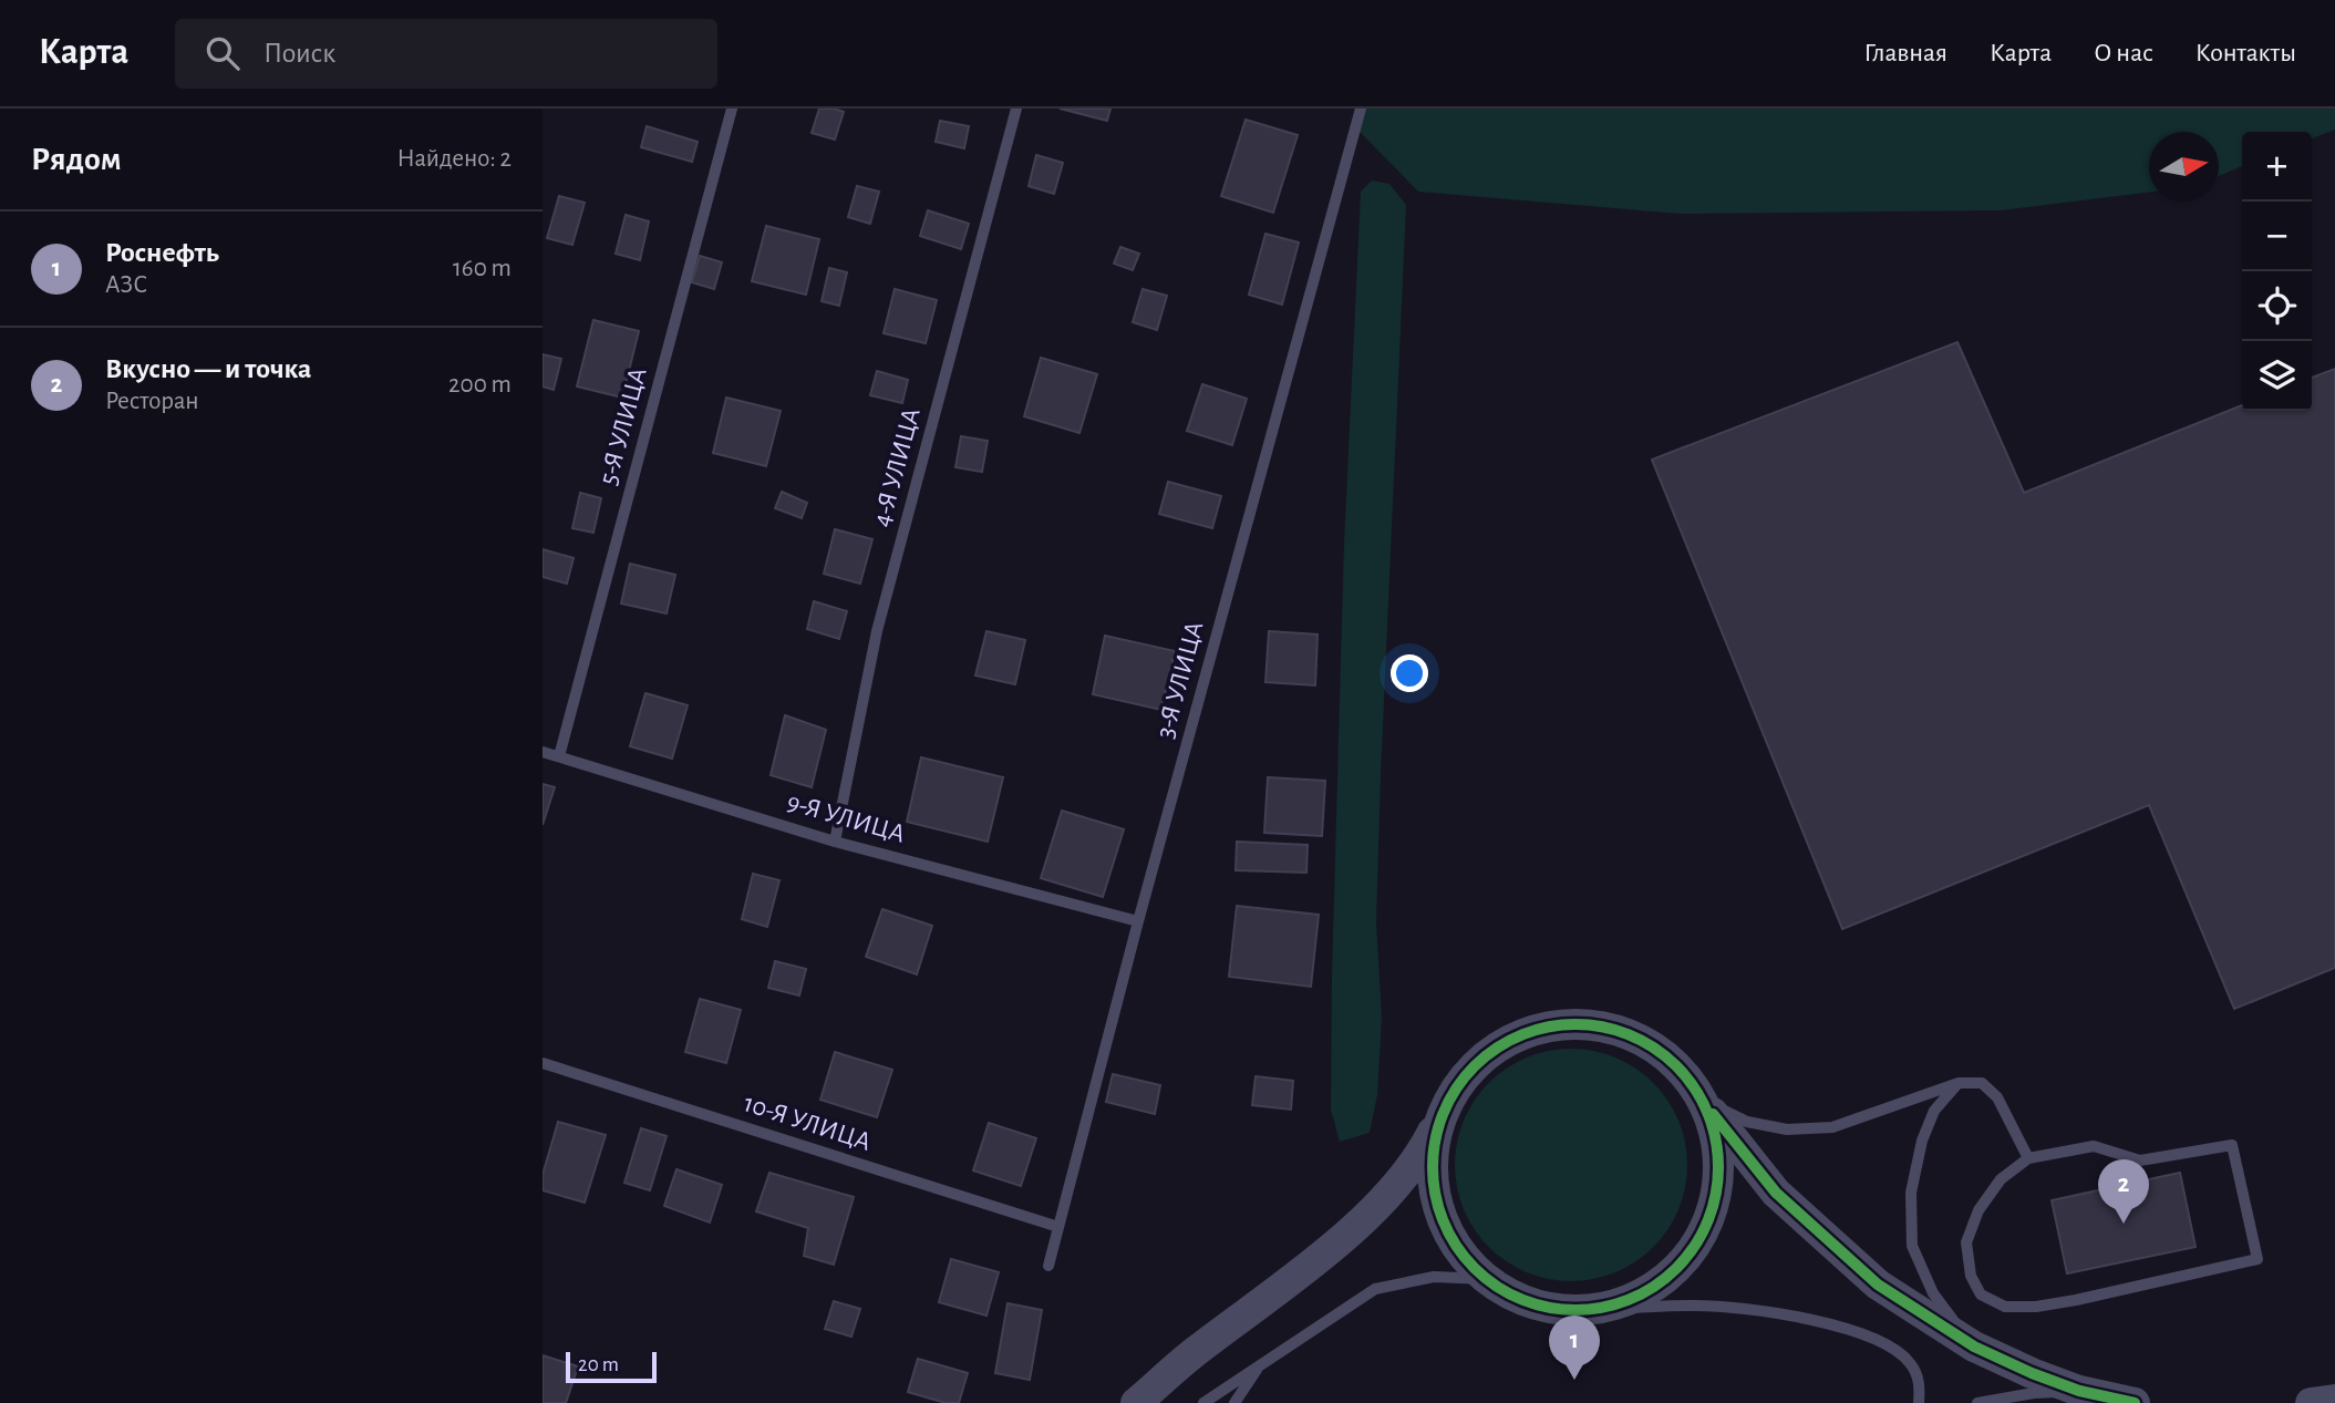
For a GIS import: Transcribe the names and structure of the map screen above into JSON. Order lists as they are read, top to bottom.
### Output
{
  "streets": {
    "lane": [
      "5-Я УЛИЦА",
      "4-Я УЛИЦА",
      "3-Я УЛИЦА",
      "9-Я УЛИЦА",
      "10-Я УЛИЦА"
    ]
  },
  "crossings": [
    ["5-Я УЛИЦА", "9-Я УЛИЦА"],
    ["4-Я УЛИЦА", "9-Я УЛИЦА"],
    ["3-Я УЛИЦА", "9-Я УЛИЦА"],
    ["3-Я УЛИЦА", "10-Я УЛИЦА"]
  ],
  "scale_bar": "20 m",
  "north": "right",
  "page": {
    "header": "Карта",
    "search": "Поиск",
    "nav": [
      "Главная",
      "Карта",
      "О нас",
      "Контакты"
    ],
    "heading": ["Рядом", "Найдено: 2"],
    "map_buttons": ["+", "−"],
    "list": [
      {
        "mark": "1",
        "name": "Роснефть",
        "note": "АЗС",
        "value": "160 m"
      },
      {
        "mark": "2",
        "name": "Вкусно — и точка",
        "note": "Ресторан",
        "value": "200 m"
      }
    ],
    "pins": ["2", "1"],
    "scale": "20 m"
  }
}
